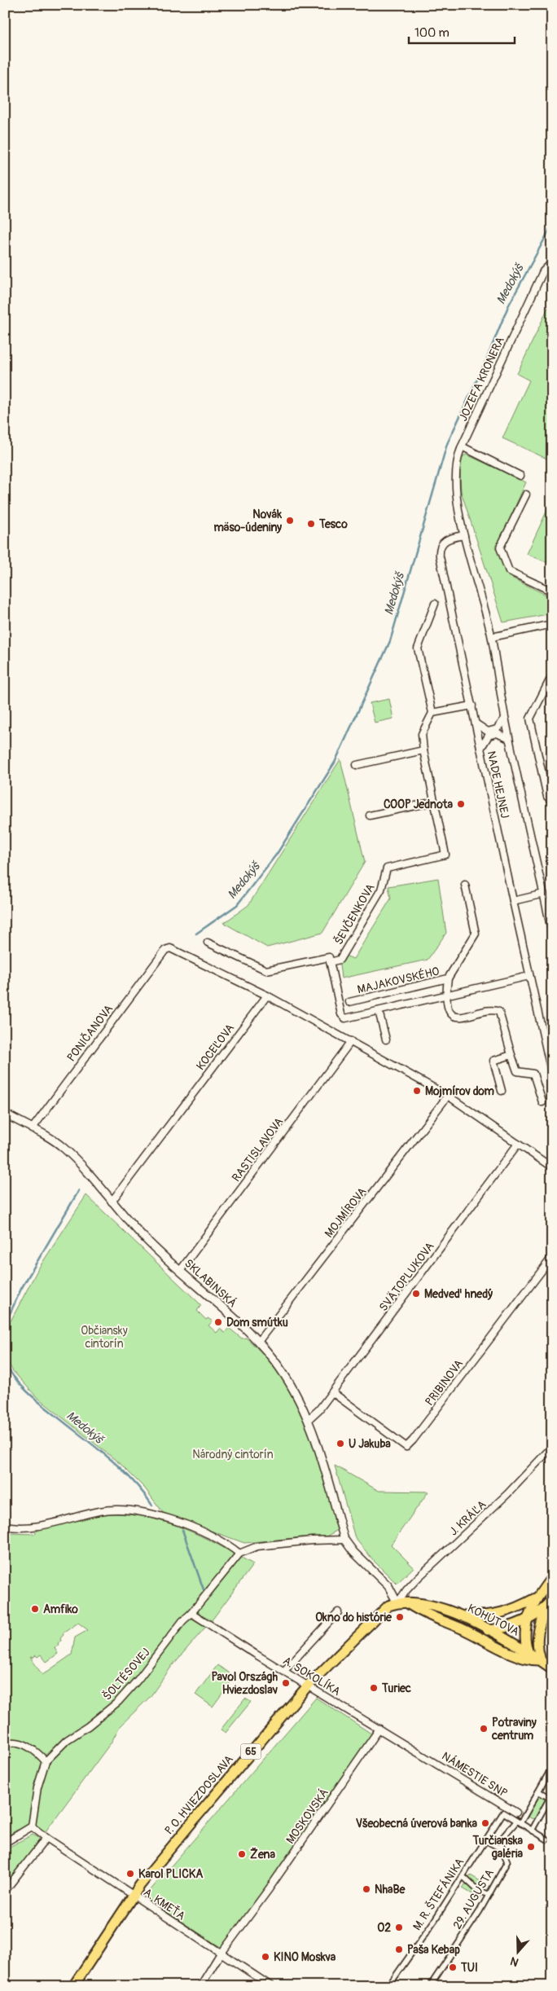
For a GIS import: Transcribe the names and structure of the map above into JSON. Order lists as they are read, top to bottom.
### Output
{
  "streets": {
    "main road": ["KOHÚTOVA", "65", "P. O. HVIEZDOSLAVA"],
    "street": [
      "JOZEFA KRONERA",
      "NADE HEJNEJ",
      "ŠEVČENKOVA",
      "MAJAKOVSKÉHO",
      "PONIČANOVA",
      "KOCEĽOVA",
      "RASTISLAVOVA",
      "MOJMÍROVA",
      "SVÄTOPLUKOVA",
      "SKLABINSKÁ",
      "PRIBINOVA",
      "J. KRÁĽA",
      "ŠOLTÉSOVEJ",
      "A. SOKOLÍKA",
      "NÁMESTIE SNP",
      "MOSKOVSKÁ",
      "M. R. ŠTEFÁNIKA",
      "29. AUGUSTA",
      "A. KMEŤA"
    ]
  },
  "crossings": [
    ["JOZEFA KRONERA", "NADE HEJNEJ"],
    ["PONIČANOVA", "KOCEĽOVA"],
    ["PONIČANOVA", "SKLABINSKÁ"],
    ["KOCEĽOVA", "SKLABINSKÁ"],
    ["RASTISLAVOVA", "SKLABINSKÁ"],
    ["MOJMÍROVA", "SKLABINSKÁ"],
    ["SVÄTOPLUKOVA", "SKLABINSKÁ"],
    ["SVÄTOPLUKOVA", "PRIBINOVA"],
    ["SKLABINSKÁ", "ŠOLTÉSOVEJ"],
    ["J. KRÁĽA", "KOHÚTOVA"],
    ["J. KRÁĽA", "P. O. HVIEZDOSLAVA"],
    ["KOHÚTOVA", "P. O. HVIEZDOSLAVA"],
    ["ŠOLTÉSOVEJ", "A. SOKOLÍKA"],
    ["A. SOKOLÍKA", "NÁMESTIE SNP"],
    ["A. SOKOLÍKA", "P. O. HVIEZDOSLAVA"],
    ["A. SOKOLÍKA", "MOSKOVSKÁ"],
    ["P. O. HVIEZDOSLAVA", "A. KMEŤA"],
    ["MOSKOVSKÁ", "A. KMEŤA"]
  ],
  "water": ["Medokýš"],
  "parks": ["Občiansky cintorín", "Národný cintorín"],
  "places": [
    "Novák mäso-údeniny",
    "Tesco",
    "COOP Jednota",
    "Mojmírov dom",
    "Medveď hnedý",
    "Dom smútku",
    "U Jakuba",
    "Amfiko",
    "Okno do histórie",
    "Pavol Országh Hviezdoslav",
    "Turiec",
    "Potraviny centrum",
    "Všeobecná úverová banka",
    "Turčianska galéria",
    "Žena",
    "Karol PLICKA",
    "NhaBe",
    "O2",
    "Paša Kebap",
    "KINO Moskva",
    "TUI"
  ],
  "scale_bar": "100 m",
  "north": "bottom"
}
